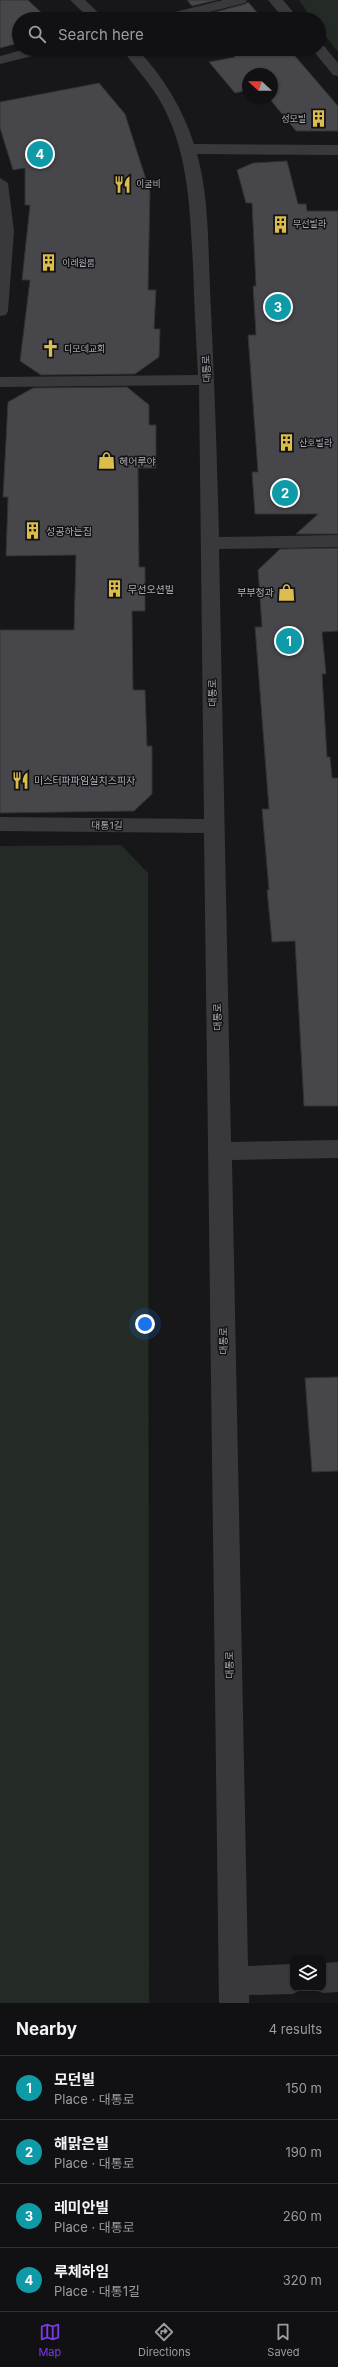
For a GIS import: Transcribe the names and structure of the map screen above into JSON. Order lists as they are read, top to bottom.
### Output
{
  "streets": {
    "street": ["대통로", "대통1길"]
  },
  "crossings": [
    ["대통로", "대통1길"]
  ],
  "places": {
    "building": [
      "성모빌",
      "무선빌라",
      "이레원룸",
      "산호빌라",
      "성공하는집",
      "무선오션빌"
    ],
    "restaurant": ["이굴비", "미스터파파임실치즈피자"],
    "church": ["디모데교회"],
    "shop": ["헤어루야", "부부청과"]
  },
  "north": "left",
  "page": {
    "search": "Search here",
    "pins": [
      "4",
      "3",
      "2",
      "1"
    ],
    "heading": ["Nearby", "4 results"],
    "list": [
      {
        "mark": "1",
        "name": "모던빌",
        "note": "Place · 대통로",
        "value": "150 m"
      },
      {
        "mark": "2",
        "name": "해맑은빌",
        "note": "Place · 대통로",
        "value": "190 m"
      },
      {
        "mark": "3",
        "name": "레미안빌",
        "note": "Place · 대통로",
        "value": "260 m"
      },
      {
        "mark": "4",
        "name": "루체하임",
        "note": "Place · 대통1길",
        "value": "320 m"
      }
    ],
    "nav": ["Map", "Directions", "Saved"]
  }
}
